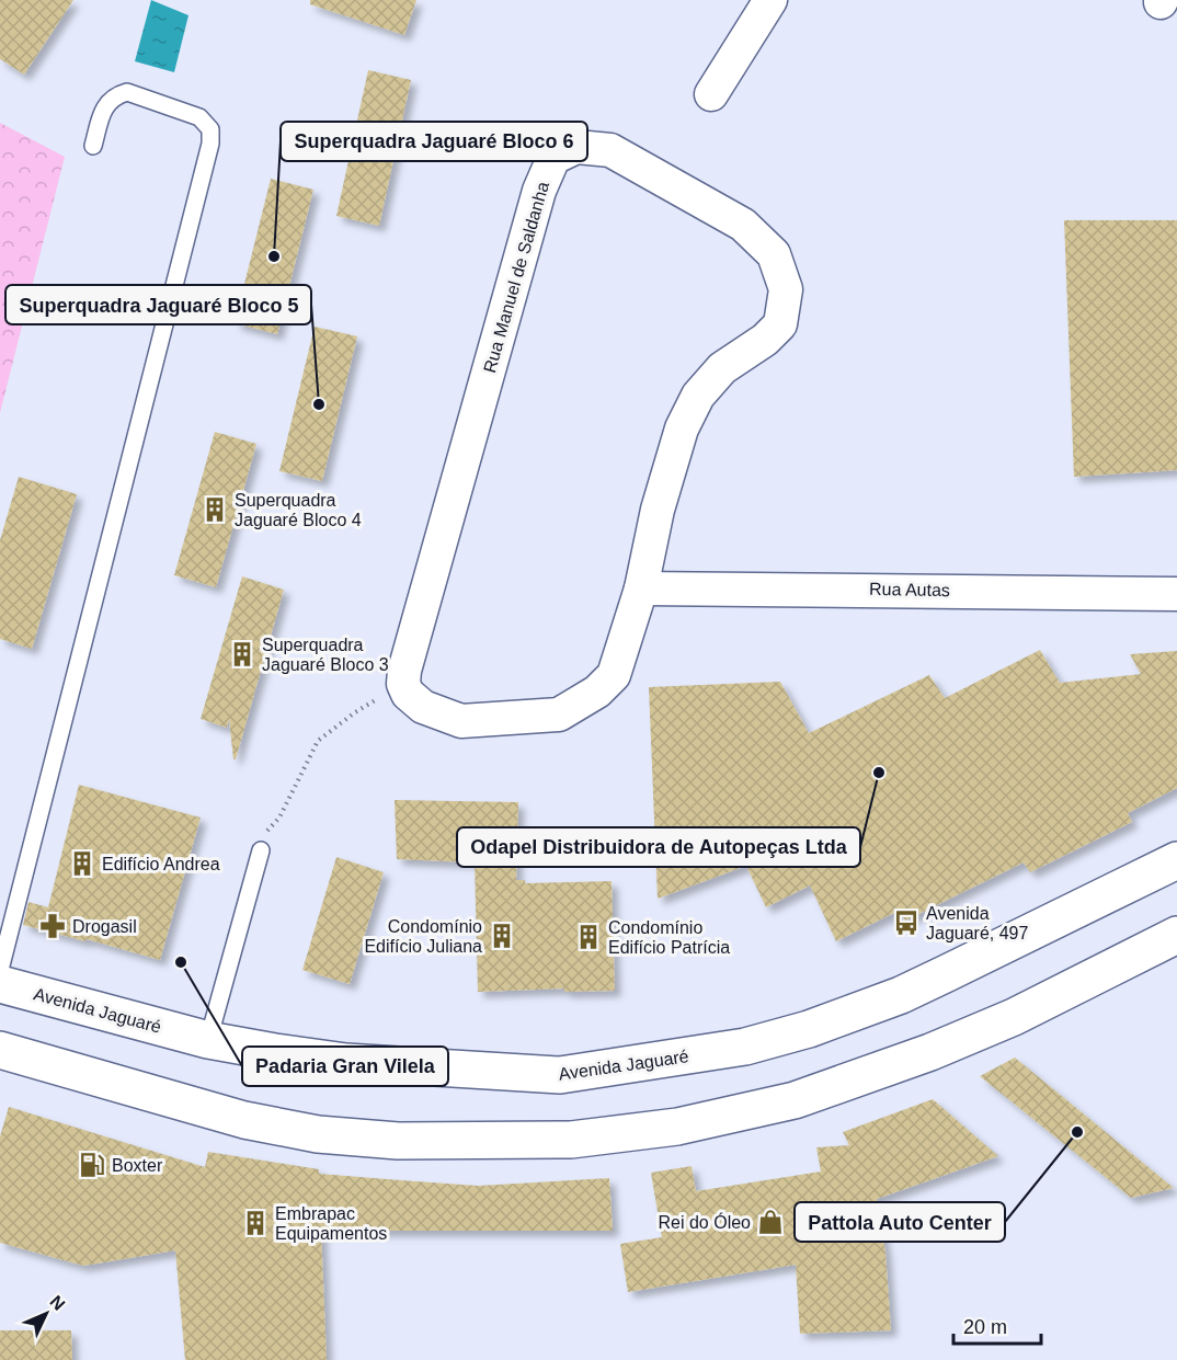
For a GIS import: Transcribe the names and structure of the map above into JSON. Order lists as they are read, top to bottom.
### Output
{
  "streets": {
    "highway": ["Avenida Jaguaré"],
    "street": ["Rua Manuel de Saldanha", "Rua Autas"]
  },
  "crossings": [
    ["Rua Manuel de Saldanha", "Rua Autas"]
  ],
  "places": {
    "other": [
      "Superquadra Jaguaré Bloco 6",
      "Superquadra Jaguaré Bloco 5",
      "Odapel Distribuidora de Autopeças Ltda",
      "Padaria Gran Vilela",
      "Pattola Auto Center"
    ],
    "building": [
      "Superquadra Jaguaré Bloco 4",
      "Superquadra Jaguaré Bloco 3",
      "Edifício Andrea",
      "Condomínio Edifício Juliana",
      "Condomínio Edifício Patrícia",
      "Embrapac Equipamentos"
    ],
    "bus stop": ["Avenida Jaguaré, 497"],
    "pharmacy": ["Drogasil"],
    "fuel station": ["Boxter"],
    "shop": ["Rei do Óleo"]
  },
  "scale_bar": "20 m",
  "north": "top right"
}
